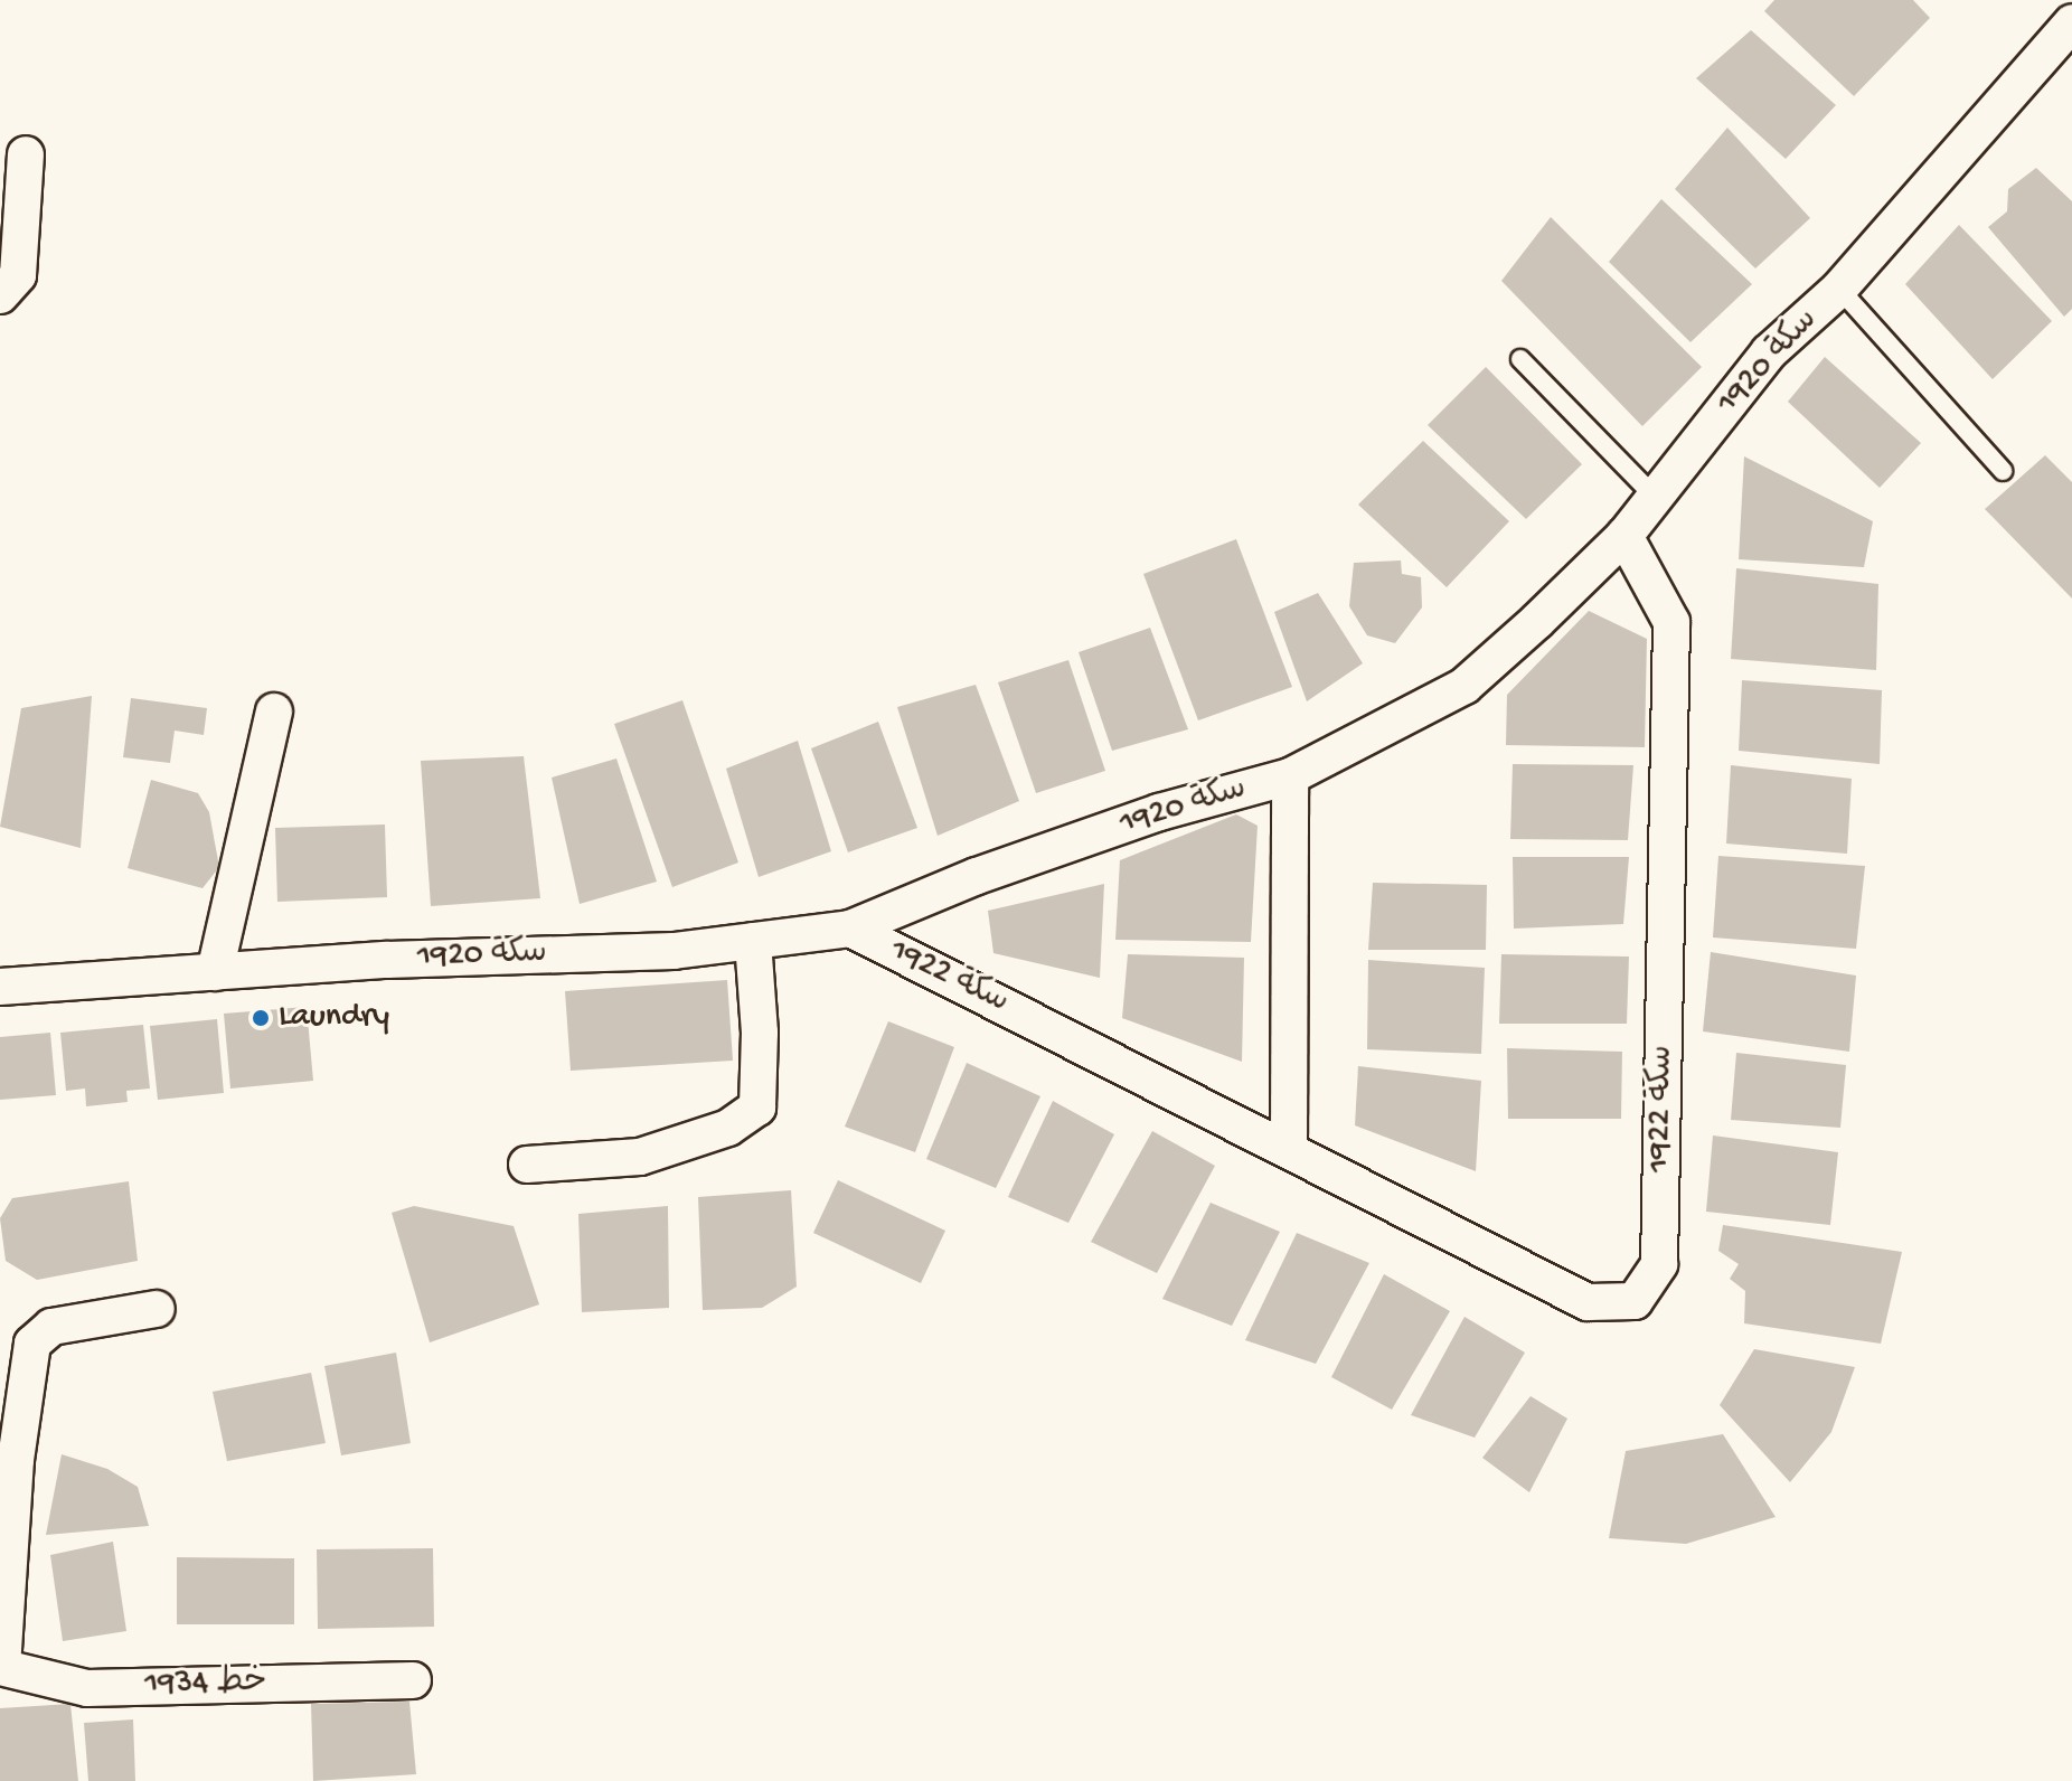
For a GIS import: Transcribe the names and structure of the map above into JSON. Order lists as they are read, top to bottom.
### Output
{
  "streets": {
    "street": ["سكة 1920", "سكة 1922", "1934 خط"]
  },
  "crossings": [
    ["سكة 1920", "سكة 1922"]
  ],
  "places": ["Laundry"]
}
